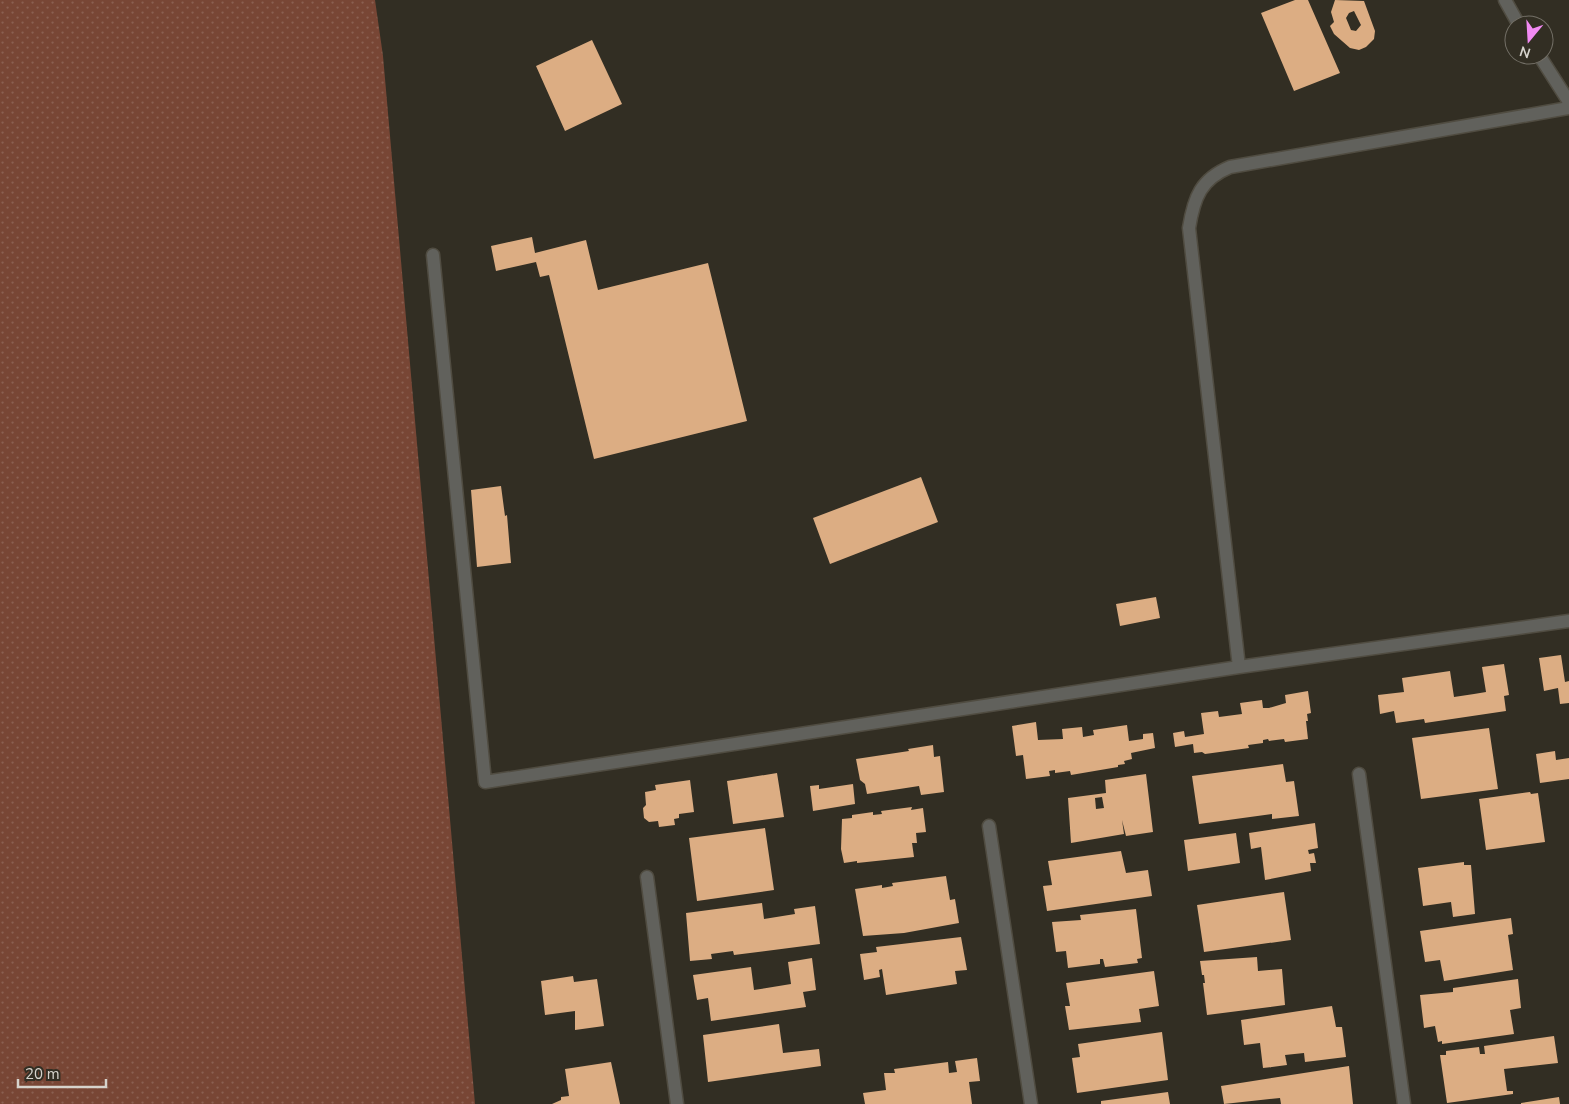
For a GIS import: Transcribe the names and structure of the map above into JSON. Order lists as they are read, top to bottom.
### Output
{
  "scale_bar": "20 m",
  "north": "bottom"
}
